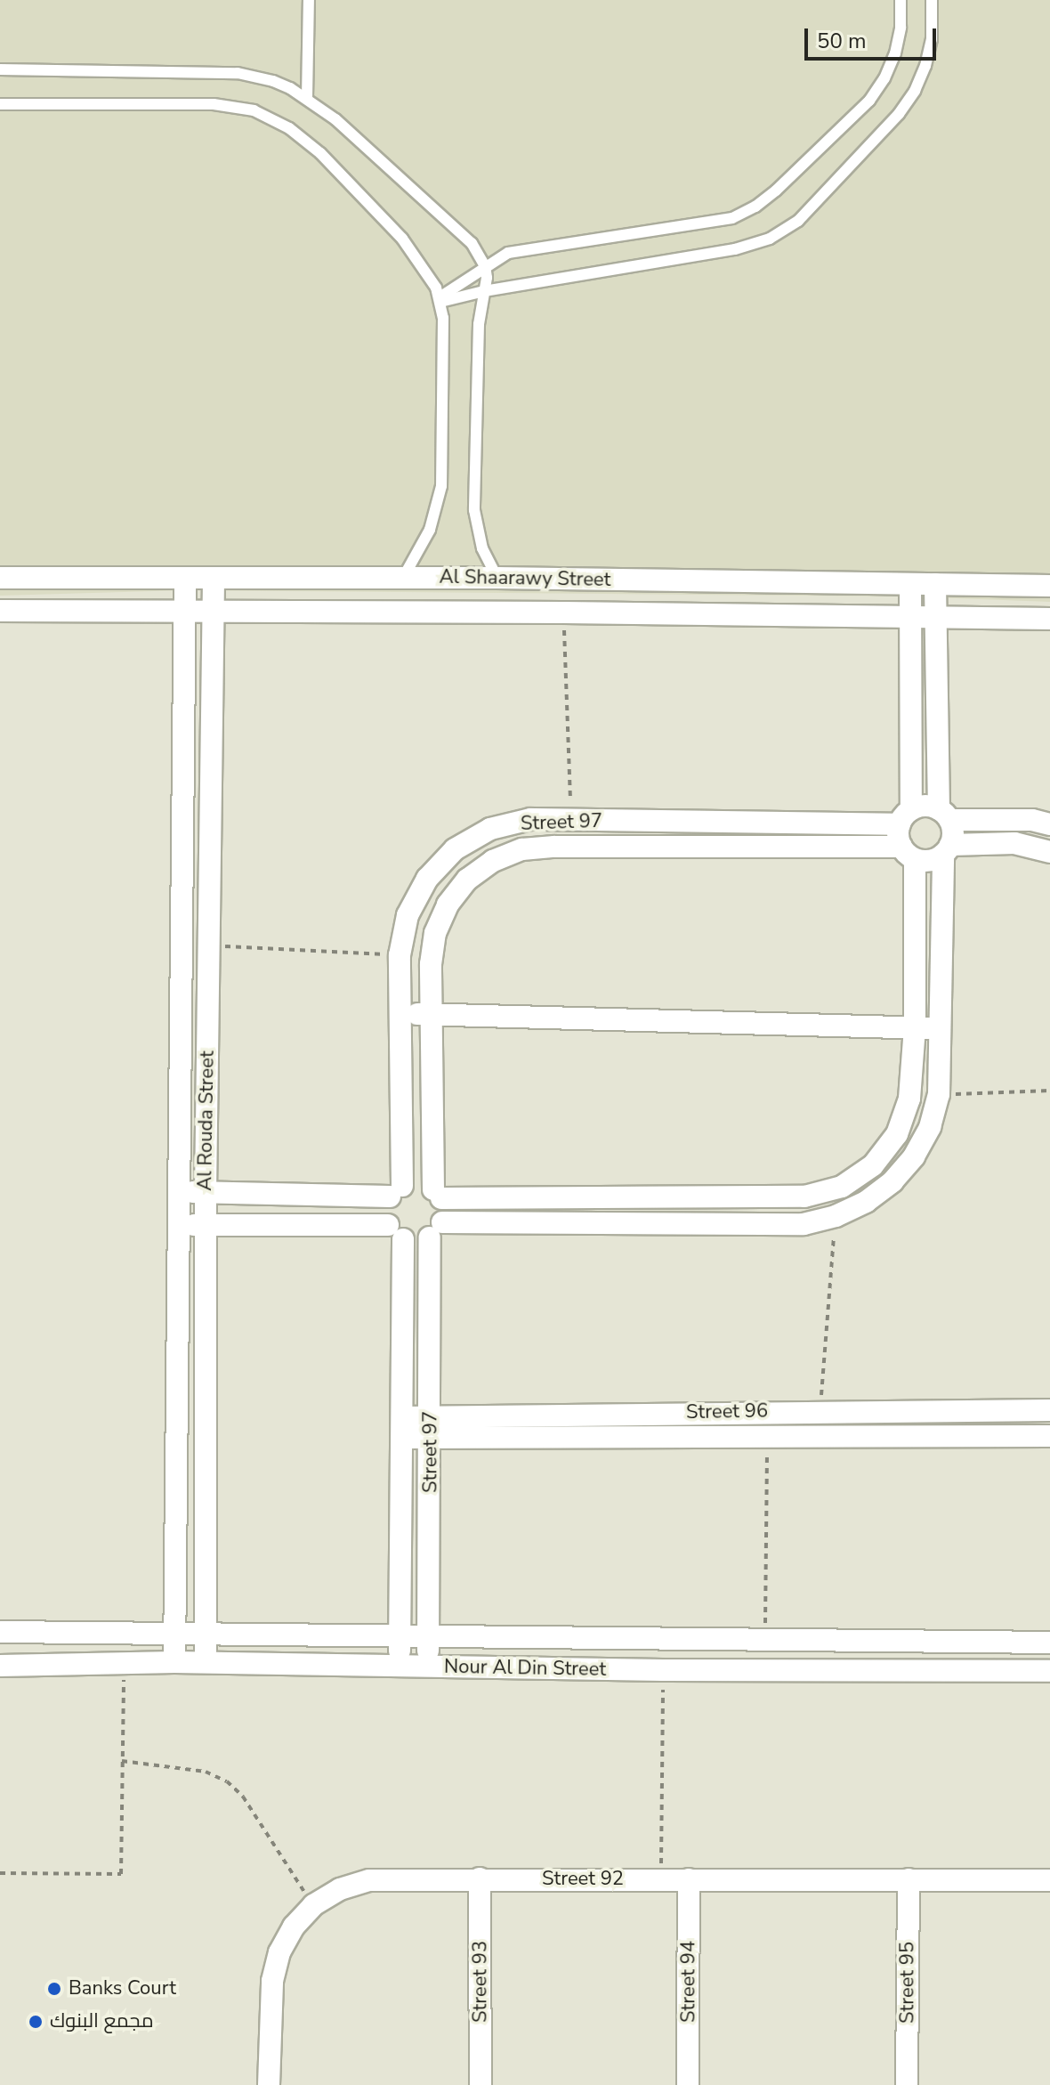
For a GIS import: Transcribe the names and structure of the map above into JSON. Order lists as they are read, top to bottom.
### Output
{
  "streets": {
    "street": [
      "Al Shaarawy Street",
      "Street 97",
      "Al Rouda Street",
      "Street 96",
      "Nour Al Din Street",
      "Street 92",
      "Street 93",
      "Street 94",
      "Street 95"
    ]
  },
  "crossings": [
    ["Al Shaarawy Street", "Al Rouda Street"],
    ["Street 97", "Street 96"],
    ["Street 97", "Nour Al Din Street"],
    ["Al Rouda Street", "Nour Al Din Street"],
    ["Street 92", "Street 93"],
    ["Street 92", "Street 94"],
    ["Street 92", "Street 95"]
  ],
  "places": ["Banks Court", "مجمع البنوك"],
  "scale_bar": "50 m"
}
